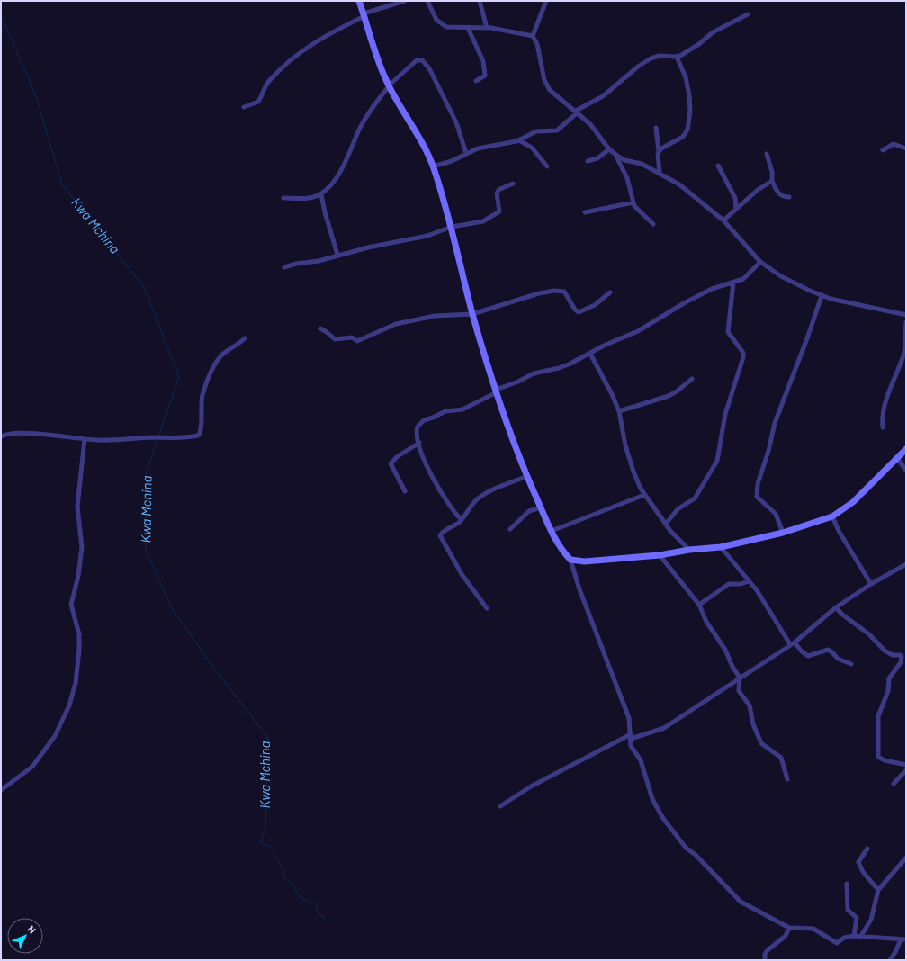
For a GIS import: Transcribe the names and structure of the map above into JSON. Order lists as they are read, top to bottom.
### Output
{
  "water": ["Kwa Mchina"],
  "north": "top right"
}
